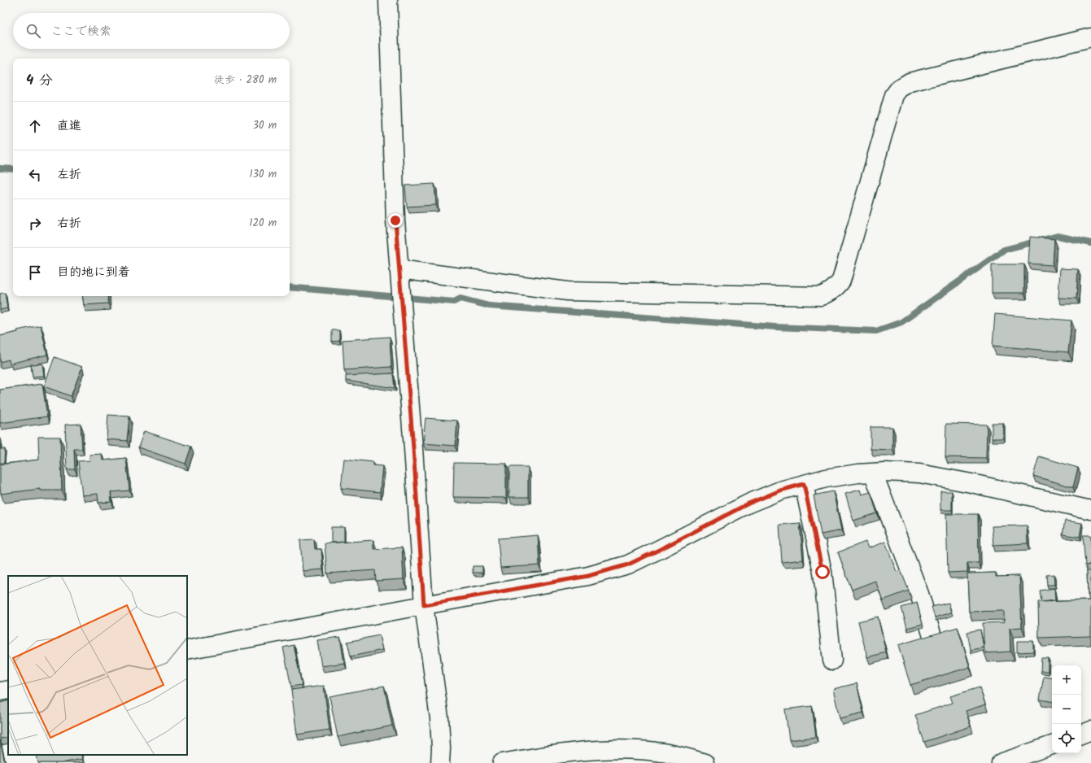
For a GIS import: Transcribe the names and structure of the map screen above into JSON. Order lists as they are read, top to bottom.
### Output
{
  "page": {
    "search": "ここで検索",
    "heading": ["4 分", "徒歩 · 280 m"],
    "list": [
      ["直進", "30 m"],
      ["左折", "130 m"],
      ["右折", "120 m"],
      "目的地に到着"
    ],
    "map_buttons": ["+", "−"]
  }
}
